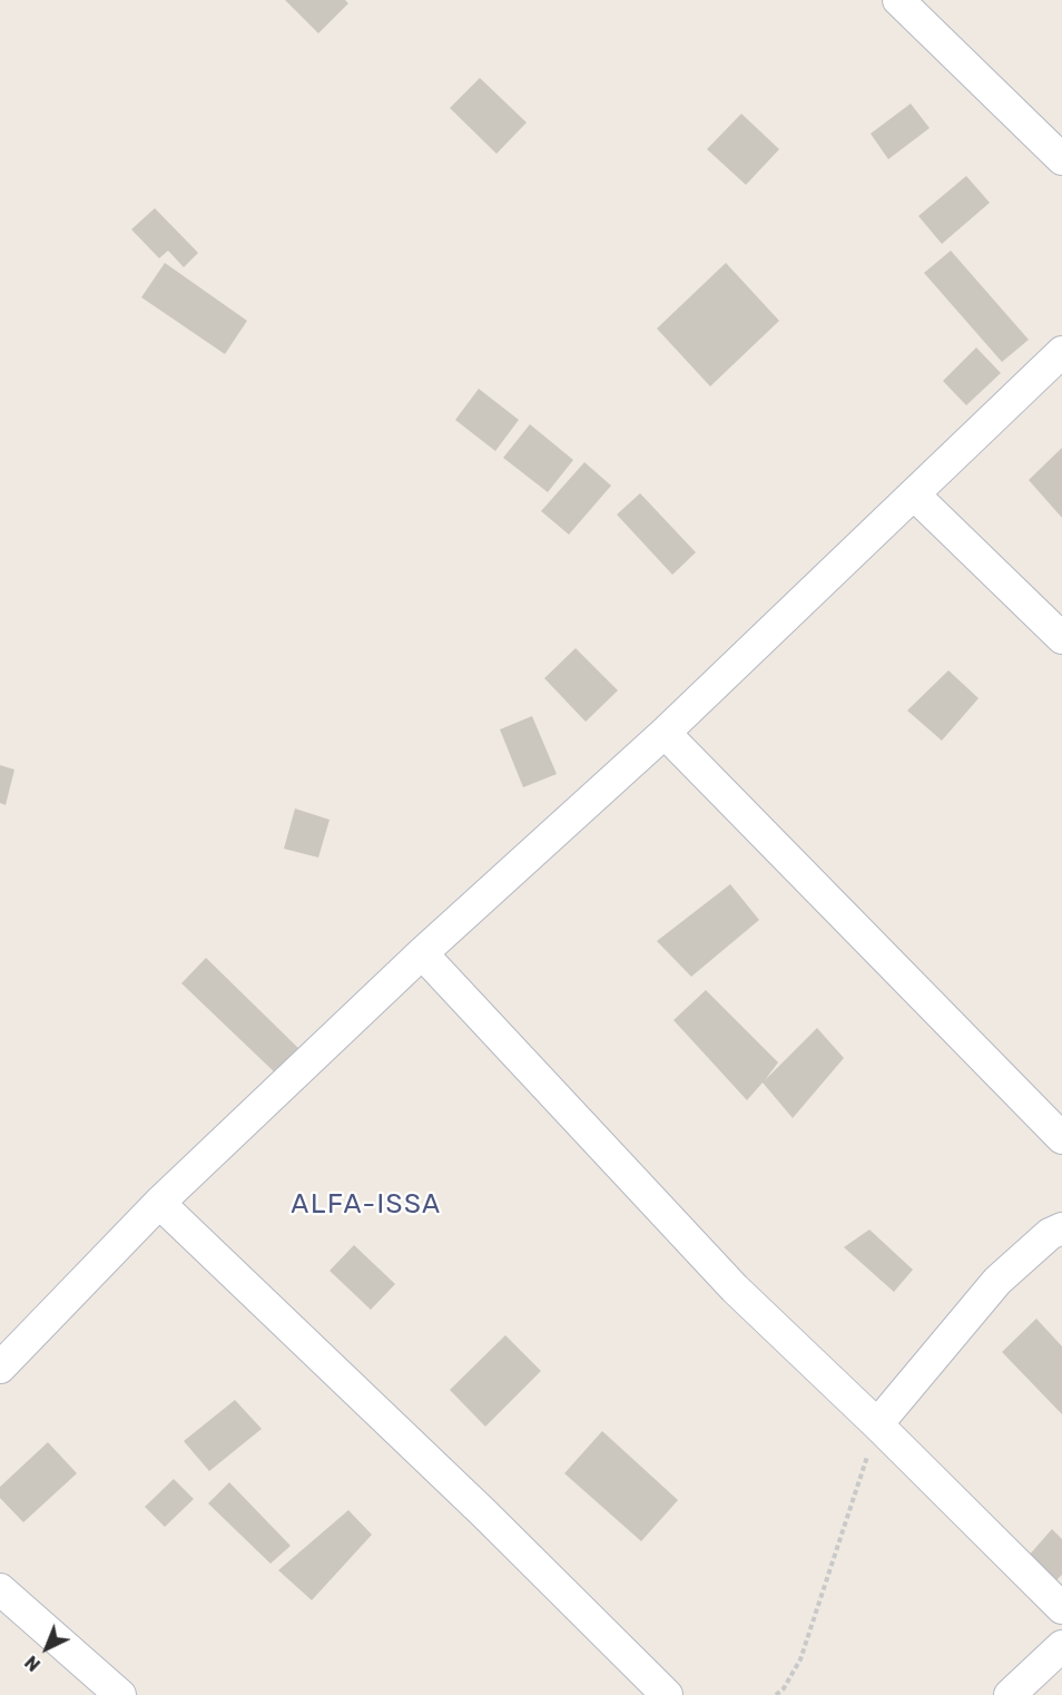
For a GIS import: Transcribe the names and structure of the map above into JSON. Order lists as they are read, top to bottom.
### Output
{
  "districts": ["ALFA-ISSA"],
  "north": "bottom left"
}
